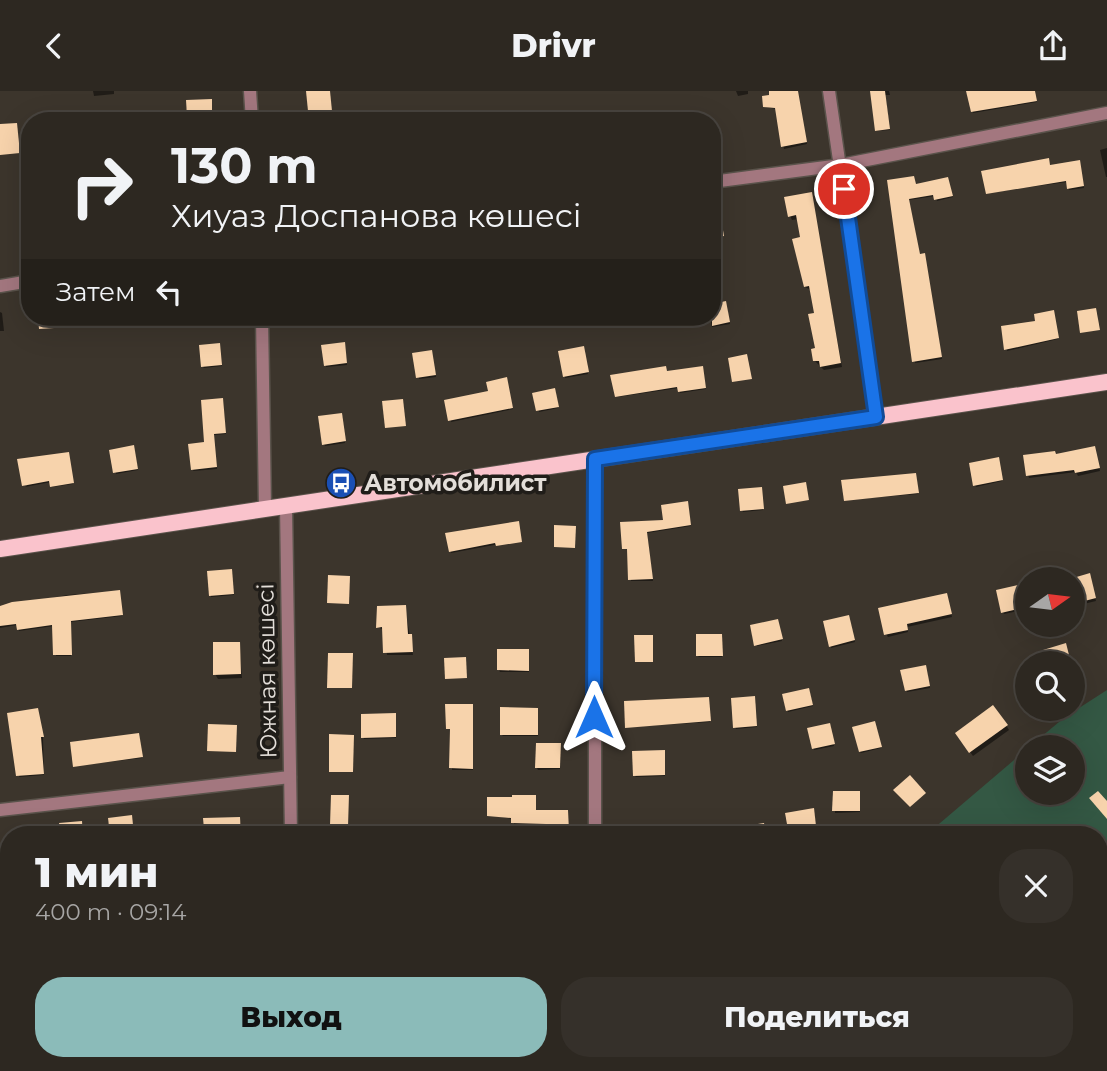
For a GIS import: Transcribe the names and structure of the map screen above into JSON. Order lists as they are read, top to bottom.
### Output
{
  "streets": {
    "street": ["Южная көшесі"]
  },
  "places": {
    "bus stop": ["Автомобилист"]
  },
  "north": "right",
  "page": {
    "header": "Drivr",
    "turn": ["130 m", "Хиуаз Доспанова көшесі"],
    "then": "Затем",
    "heading": ["1 мин", "400 m · 09:14"],
    "buttons": ["Выход", "Поделиться"]
  }
}
